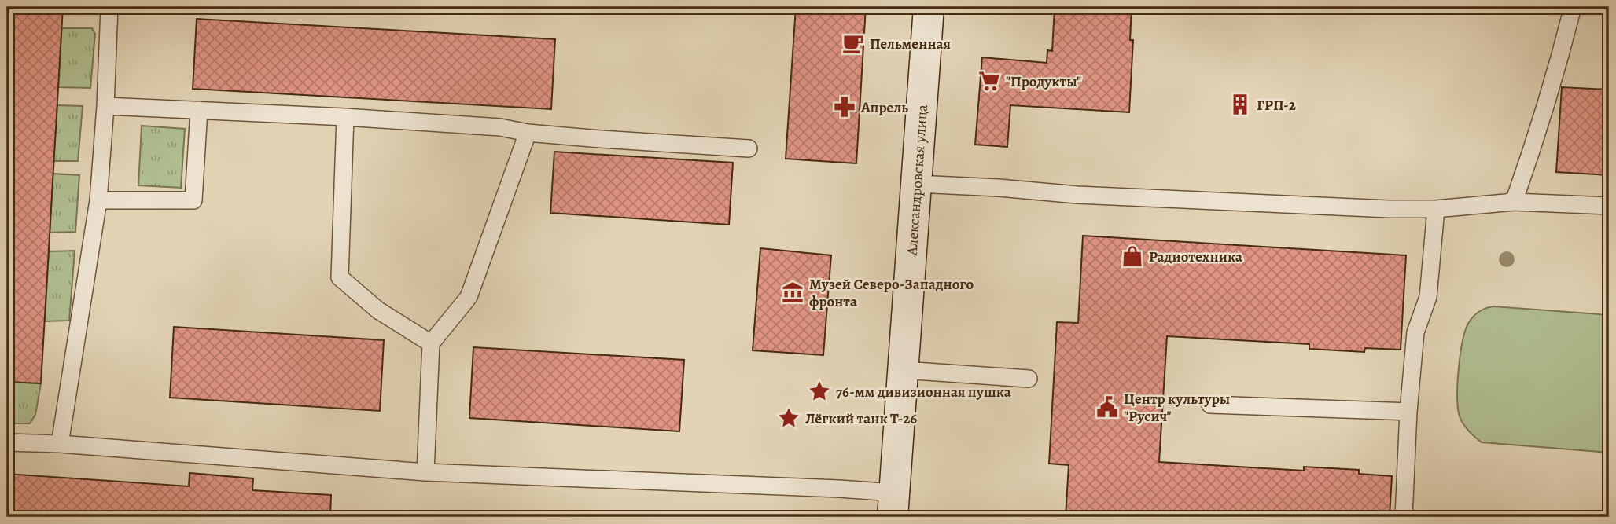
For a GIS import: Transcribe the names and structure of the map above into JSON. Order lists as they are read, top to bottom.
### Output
{
  "streets": {
    "street": ["Александровская улица"]
  },
  "places": {
    "cafe": ["Пельменная"],
    "supermarket": ["\"Продукты\""],
    "building": ["ГРП-2"],
    "pharmacy": ["Апрель"],
    "shop": ["Радиотехника"],
    "museum": ["Музей Северо-Западного фронта"],
    "place": ["76-мм дивизионная пушка", "Лёгкий танк Т-26"],
    "public building": ["Центр культуры \"Русич\""]
  }
}
